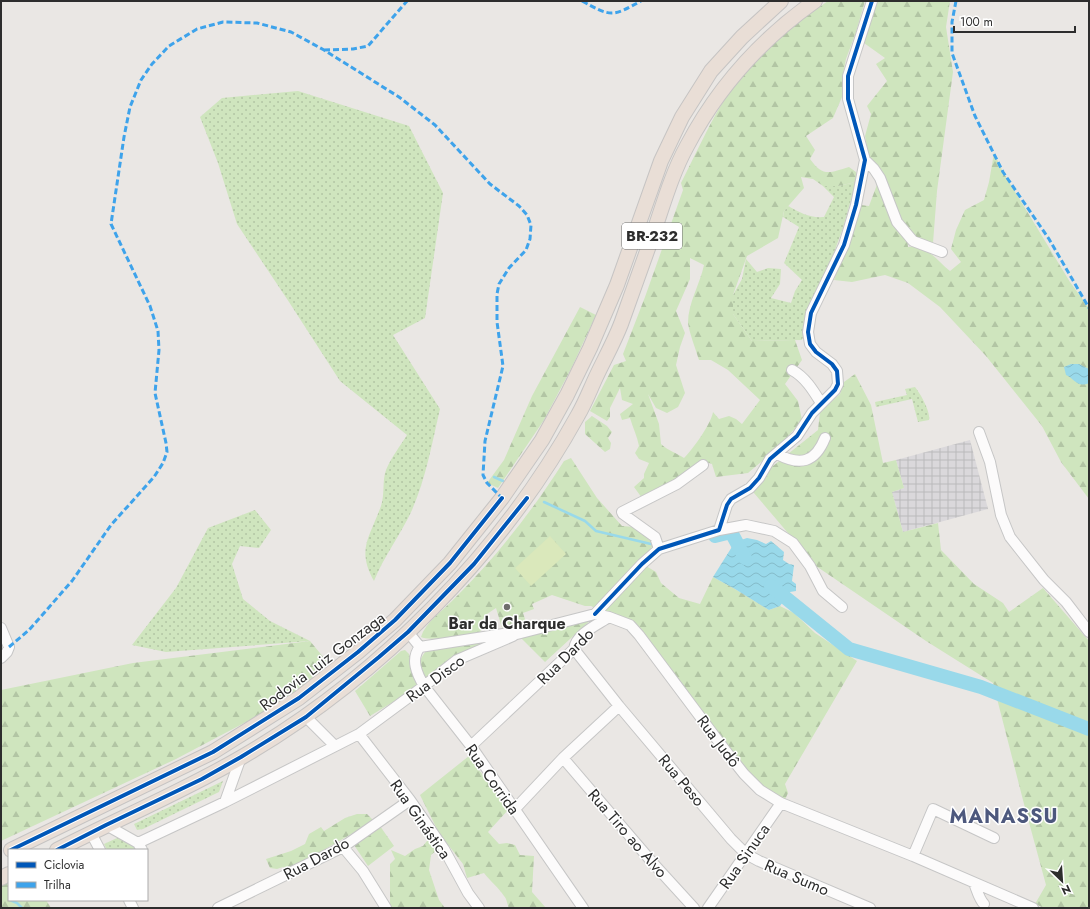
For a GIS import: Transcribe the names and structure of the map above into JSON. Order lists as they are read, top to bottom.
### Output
{
  "streets": {
    "highway": ["BR-232", "Rodovia Luiz Gonzaga"],
    "street": [
      "Rua Dardo",
      "Rua Disco",
      "Rua Judô",
      "Rua Corrida",
      "Rua Peso",
      "Rua Ginástica",
      "Rua Tiro ao Alvo",
      "Rua Sinuca",
      "Rua Sumo"
    ]
  },
  "crossings": [
    ["Rua Dardo", "Rua Judô"],
    ["Rua Dardo", "Rua Corrida"],
    ["Rua Dardo", "Rua Peso"],
    ["Rua Dardo", "Rua Ginástica"],
    ["Rua Disco", "Rua Judô"],
    ["Rua Disco", "Rua Corrida"],
    ["Rua Disco", "Rua Ginástica"],
    ["Rua Judô", "Rua Corrida"],
    ["Rua Judô", "Rua Sinuca"],
    ["Rua Peso", "Rua Sinuca"],
    ["Rua Peso", "Rua Sumo"],
    ["Rua Sinuca", "Rua Sumo"]
  ],
  "districts": ["MANASSU"],
  "places": ["Bar da Charque"],
  "legend": ["Ciclovia", "Trilha"],
  "scale_bar": "100 m",
  "north": "bottom right"
}
